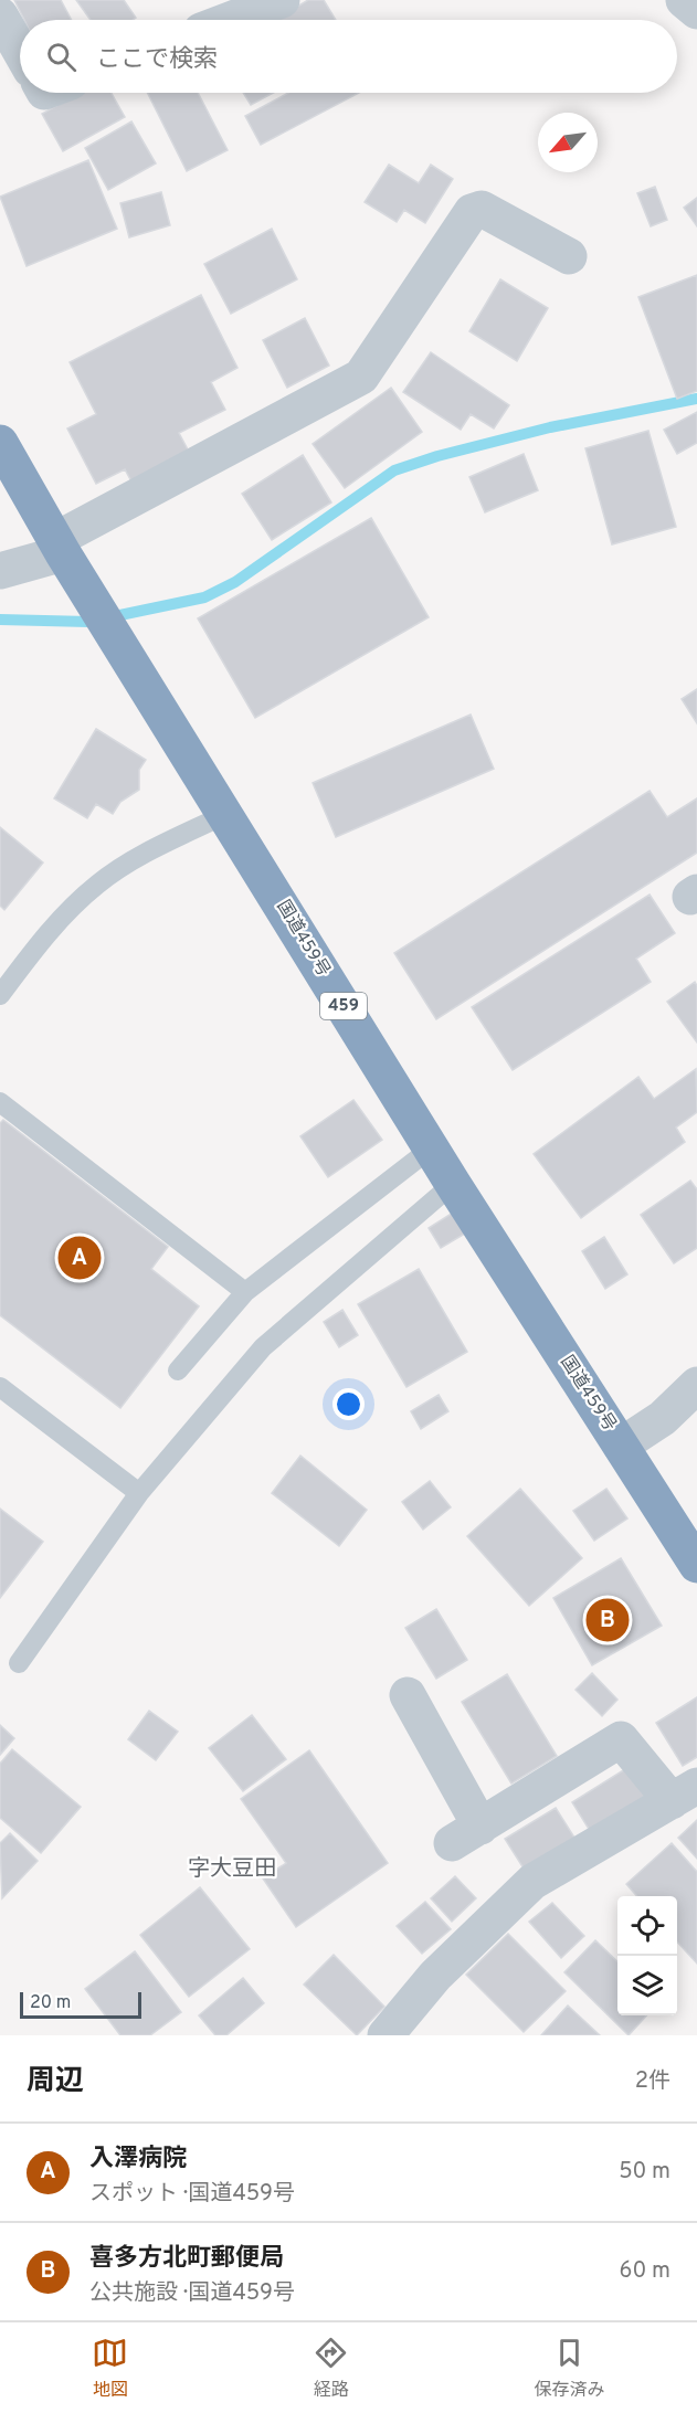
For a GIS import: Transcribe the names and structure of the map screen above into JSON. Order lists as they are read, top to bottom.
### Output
{
  "streets": {
    "highway": ["国道459号", "459"]
  },
  "districts": ["字大豆田"],
  "scale_bar": "20 m",
  "north": "bottom left",
  "page": {
    "search": "ここで検索",
    "pins": ["A", "B"],
    "scale": "20 m",
    "heading": ["周辺", "2件"],
    "list": [
      {
        "mark": "A",
        "name": "入澤病院",
        "note": "スポット · 国道459号",
        "value": "50 m"
      },
      {
        "mark": "B",
        "name": "喜多方北町郵便局",
        "note": "公共施設 · 国道459号",
        "value": "60 m"
      }
    ],
    "nav": ["地図", "経路", "保存済み"]
  }
}
